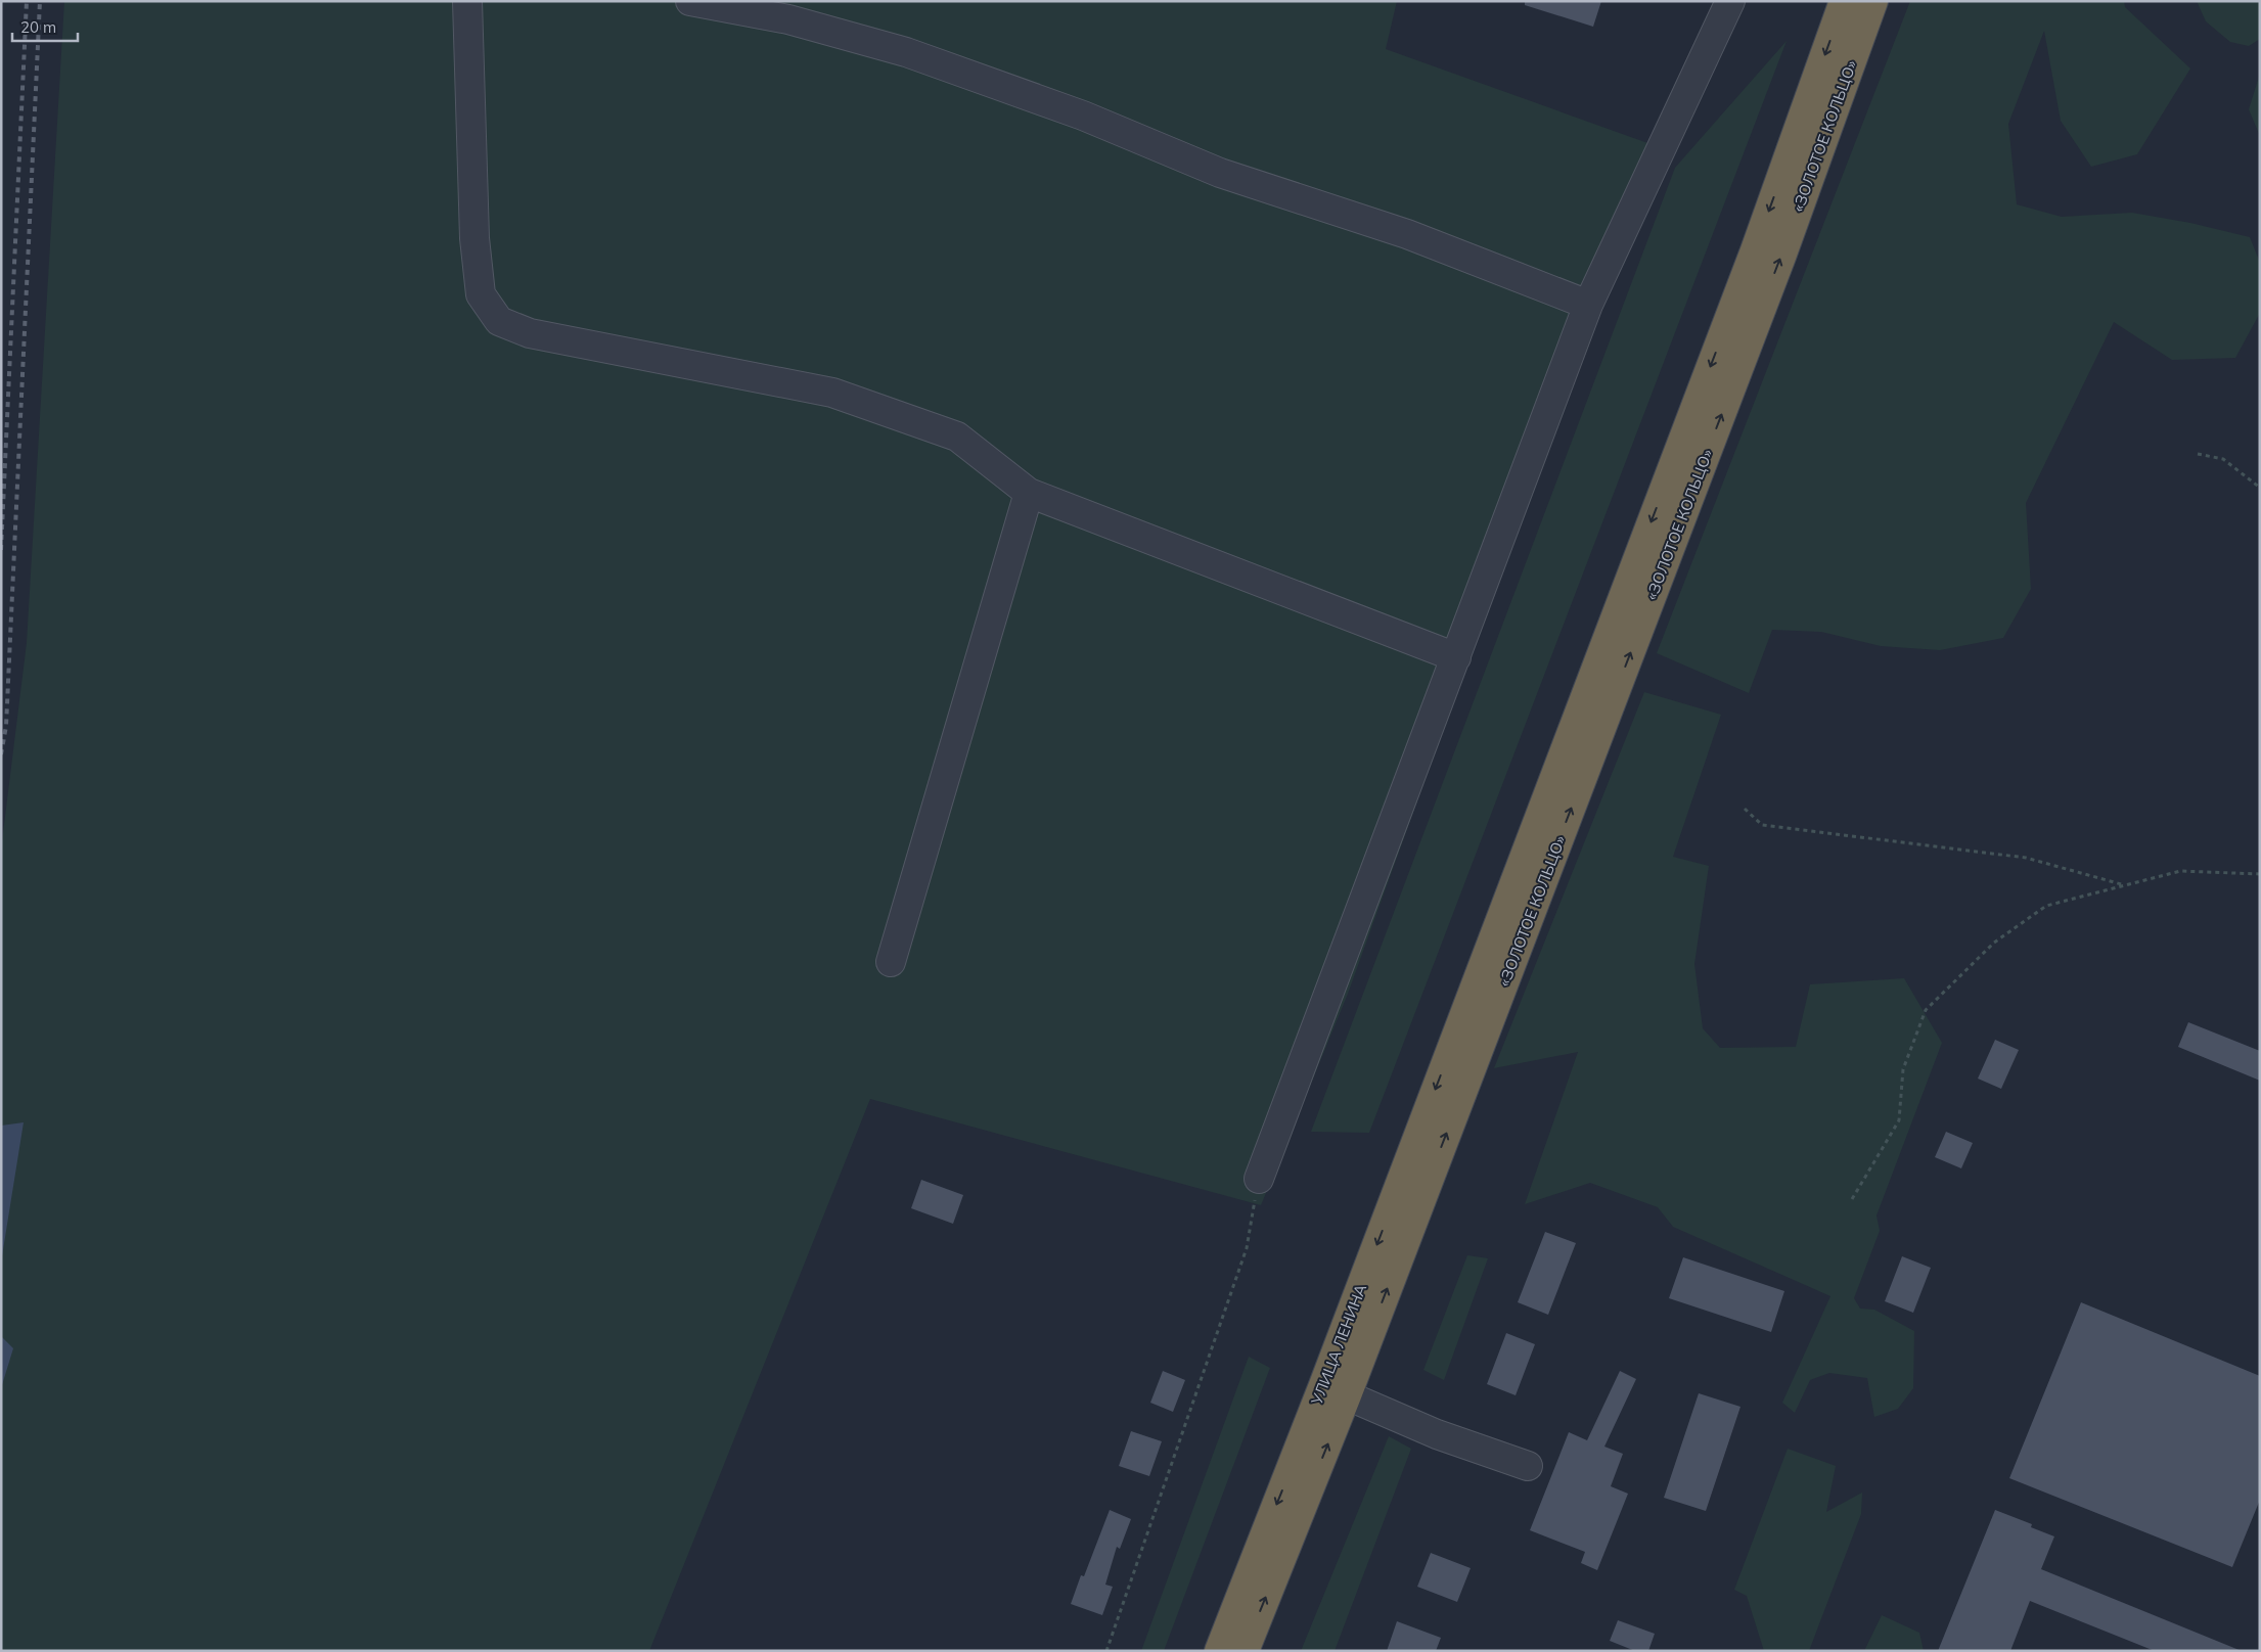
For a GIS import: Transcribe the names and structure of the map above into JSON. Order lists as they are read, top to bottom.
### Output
{
  "streets": {
    "highway": ["«ЗОЛОТОЕ КОЛЬЦО»", "УЛИЦА ЛЕНИНА"]
  },
  "crossings": [
    ["«ЗОЛОТОЕ КОЛЬЦО»", "УЛИЦА ЛЕНИНА"]
  ],
  "scale_bar": "20 m"
}
